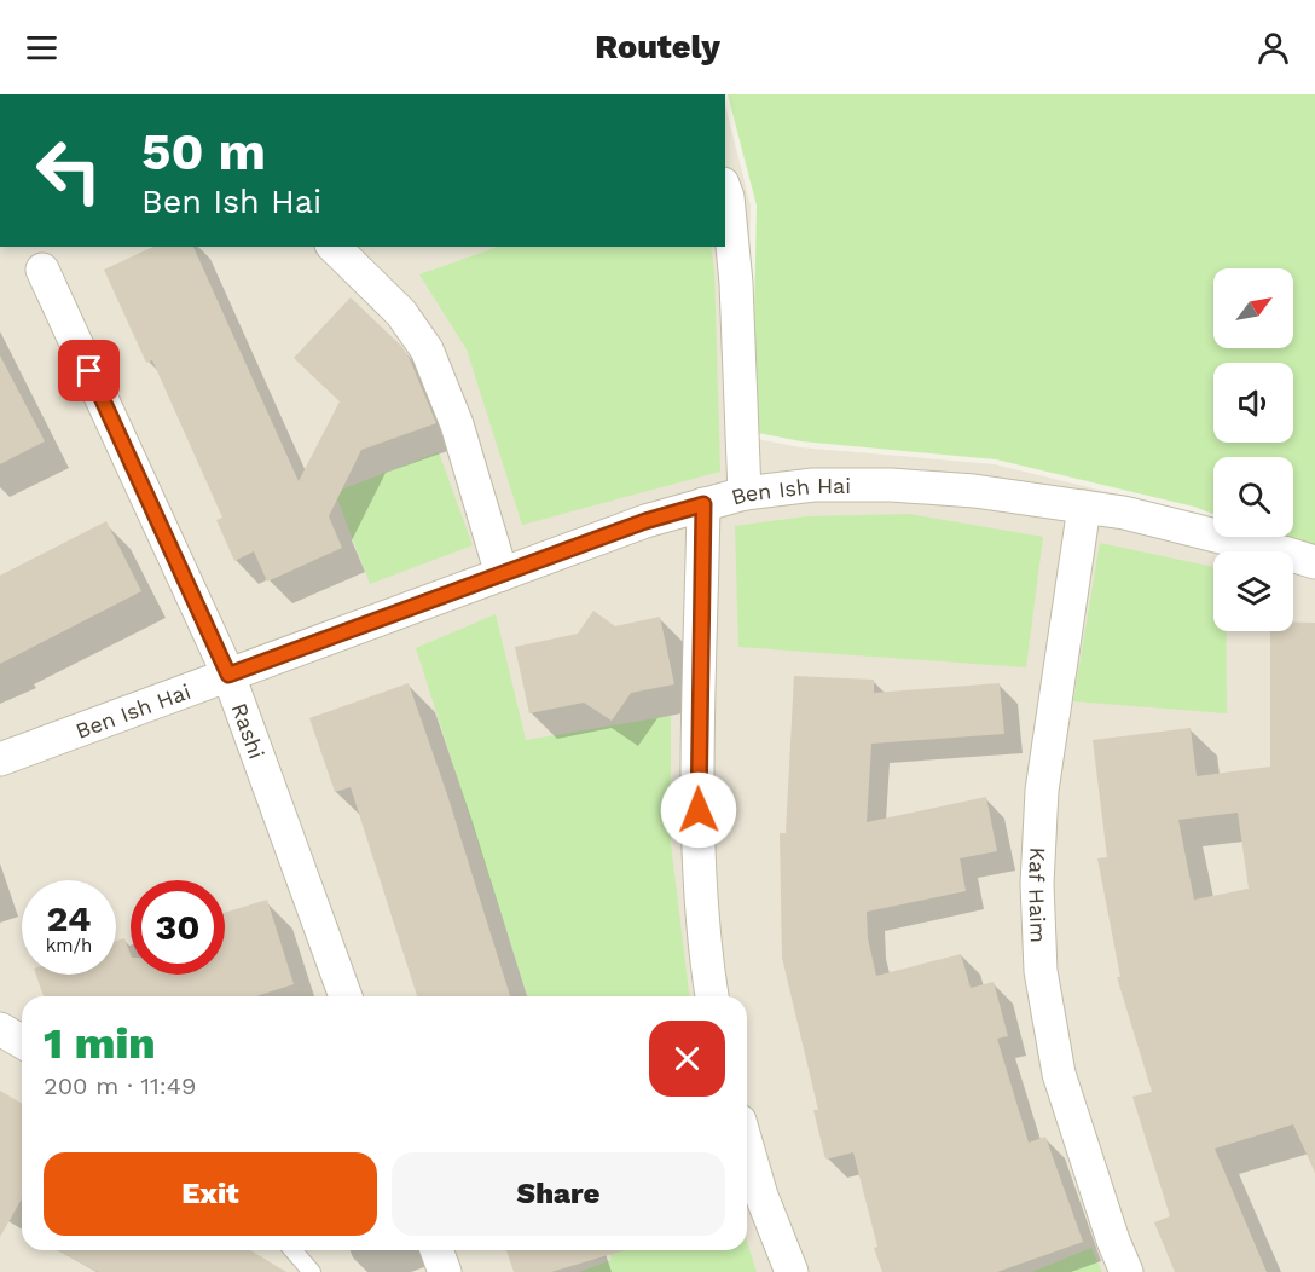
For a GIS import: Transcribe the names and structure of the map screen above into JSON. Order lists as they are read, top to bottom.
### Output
{
  "streets": {
    "street": ["Ben Ish Hai", "Rashi", "Kaf Haim"]
  },
  "crossings": [
    ["Ben Ish Hai", "Rashi"],
    ["Ben Ish Hai", "Kaf Haim"]
  ],
  "north": "top right",
  "page": {
    "header": "Routely",
    "turn": ["50 m", "Ben Ish Hai"],
    "speed": "24 km/h",
    "limit": "30",
    "heading": ["1 min", "200 m · 11:49"],
    "buttons": ["Exit", "Share"]
  }
}
